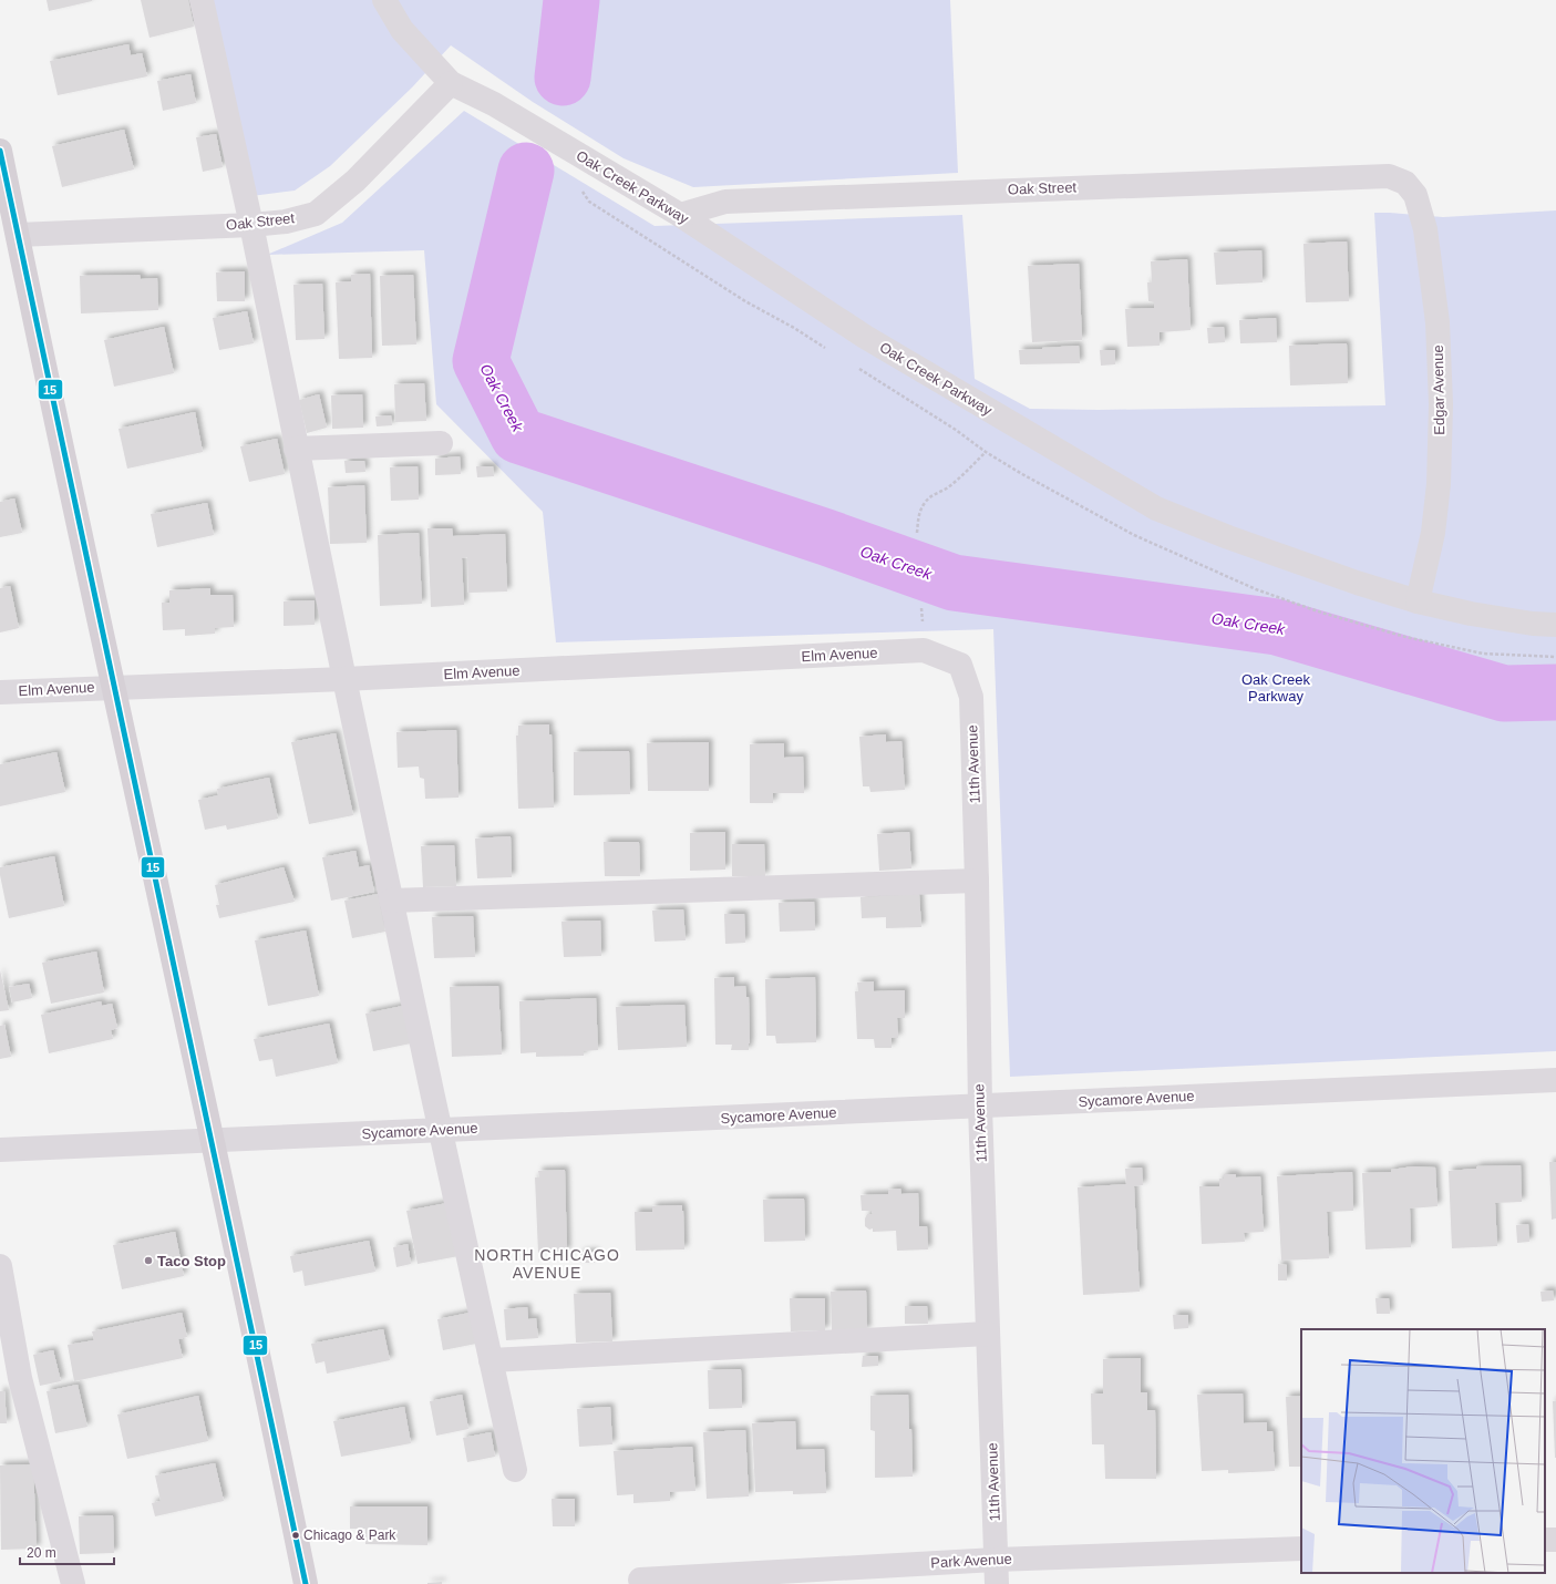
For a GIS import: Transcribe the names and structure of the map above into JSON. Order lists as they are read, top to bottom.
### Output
{
  "streets": {
    "street": [
      "Oak Creek Parkway",
      "Oak Street",
      "Edgar Avenue",
      "Elm Avenue",
      "11th Avenue",
      "Sycamore Avenue",
      "Park Avenue"
    ]
  },
  "crossings": [
    ["Oak Creek Parkway", "Oak Street"],
    ["Oak Creek Parkway", "Edgar Avenue"],
    ["Oak Street", "Edgar Avenue"],
    ["Elm Avenue", "11th Avenue"],
    ["11th Avenue", "Sycamore Avenue"],
    ["11th Avenue", "Park Avenue"]
  ],
  "districts": ["NORTH CHICAGO AVENUE"],
  "water": ["Oak Creek"],
  "parks": ["Oak Creek Parkway"],
  "places": ["Taco Stop", "Chicago & Park"],
  "lines": ["transit line 15"],
  "scale_bar": "20 m"
}
